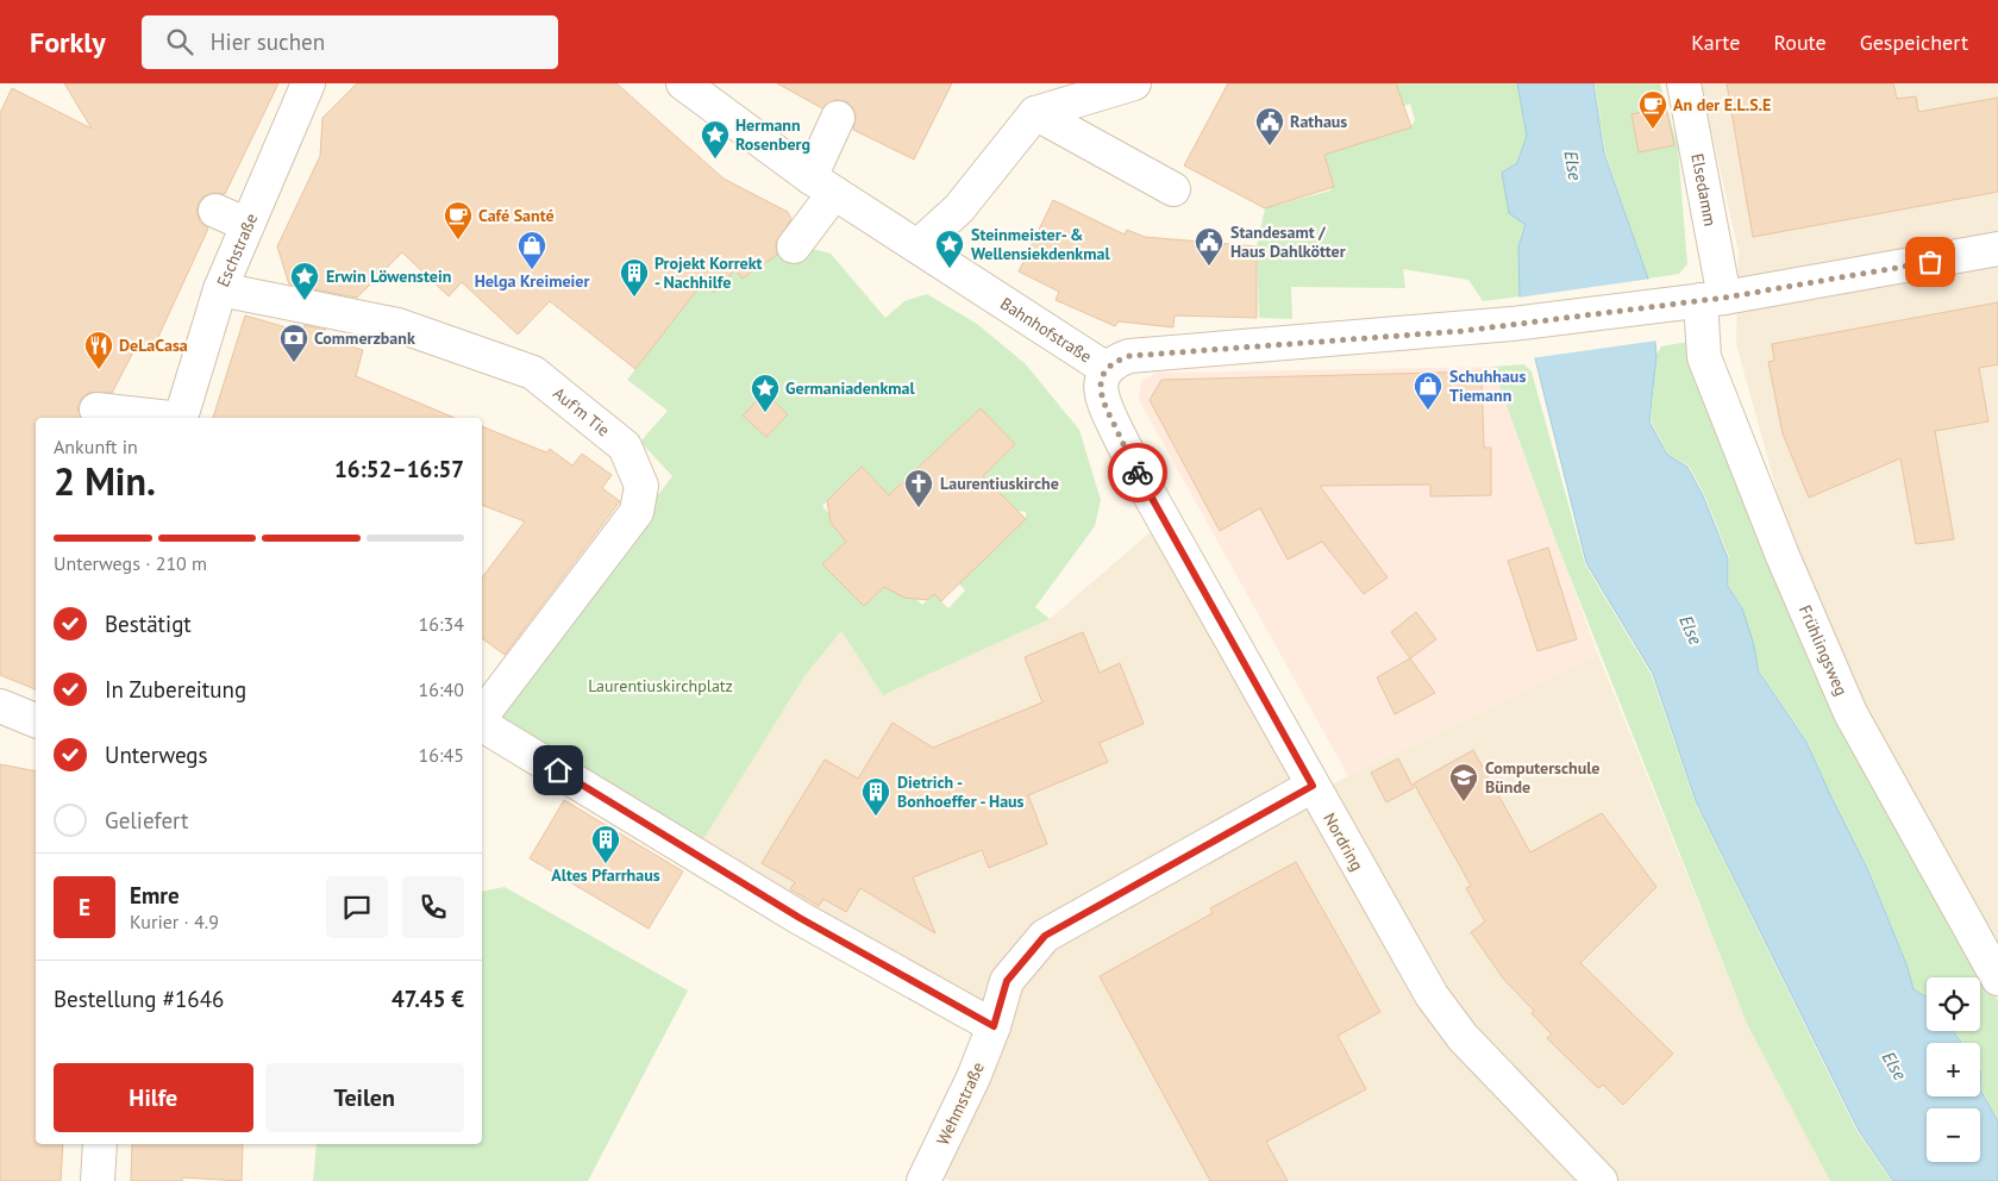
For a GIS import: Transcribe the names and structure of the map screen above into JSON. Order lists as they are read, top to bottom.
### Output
{
  "streets": {
    "street": [
      "Elsedamm",
      "Eschstraße",
      "Bahnhofstraße",
      "Auf'm Tie",
      "Frühlingsweg",
      "Nordring",
      "Wehmstraße"
    ]
  },
  "crossings": [
    ["Elsedamm", "Bahnhofstraße"],
    ["Elsedamm", "Frühlingsweg"],
    ["Eschstraße", "Auf'm Tie"],
    ["Bahnhofstraße", "Frühlingsweg"],
    ["Bahnhofstraße", "Nordring"],
    ["Nordring", "Wehmstraße"]
  ],
  "water": ["Else"],
  "parks": ["Laurentiuskirchplatz"],
  "places": {
    "cafe": ["An der E.L.S.E", "Café Santé"],
    "public building": ["Rathaus", "Standesamt / Haus Dahlkötter"],
    "place": [
      "Hermann Rosenberg",
      "Steinmeister- & Wellensiekdenkmal",
      "Erwin Löwenstein",
      "Germaniadenkmal"
    ],
    "shop": ["Helga Kreimeier", "Schuhhaus Tiemann"],
    "building": ["Projekt Korrekt - Nachhilfe", "Dietrich - Bonhoeffer - Haus", "Altes Pfarrhaus"],
    "bank": ["Commerzbank"],
    "restaurant": ["DeLaCasa"],
    "church": ["Laurentiuskirche"],
    "school or university": ["Computerschule Bünde"]
  },
  "page": {
    "header": "Forkly",
    "search": "Hier suchen",
    "nav": ["Karte", "Route", "Gespeichert"],
    "heading": ["2 Min.", "Ankunft in", "16:52–16:57"],
    "panel": [
      "Emre",
      "Kurier · 4.9",
      "Bestellung #1646",
      "47.45 €"
    ],
    "bar": "Unterwegs · 210 m",
    "list": [
      ["Bestätigt", "16:34"],
      ["In Zubereitung", "16:40"],
      ["Unterwegs", "16:45"],
      "Geliefert"
    ],
    "round": "E",
    "map_buttons": ["+", "−"],
    "buttons": ["Hilfe", "Teilen"]
  }
}
